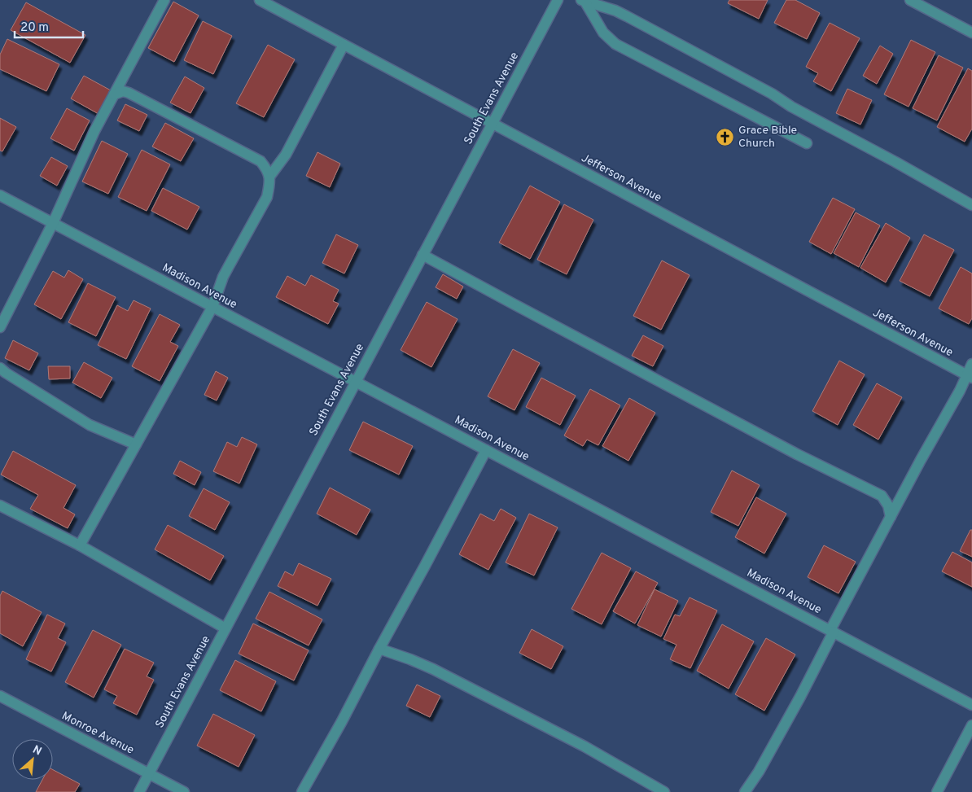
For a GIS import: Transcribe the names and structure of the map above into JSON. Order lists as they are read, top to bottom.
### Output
{
  "streets": {
    "street": [
      "South Evans Avenue",
      "Jefferson Avenue",
      "Madison Avenue",
      "Monroe Avenue"
    ]
  },
  "crossings": [
    ["South Evans Avenue", "Jefferson Avenue"],
    ["South Evans Avenue", "Madison Avenue"],
    ["South Evans Avenue", "Monroe Avenue"]
  ],
  "places": {
    "church": ["Grace Bible Church"]
  },
  "scale_bar": "20 m",
  "north": "top right"
}
